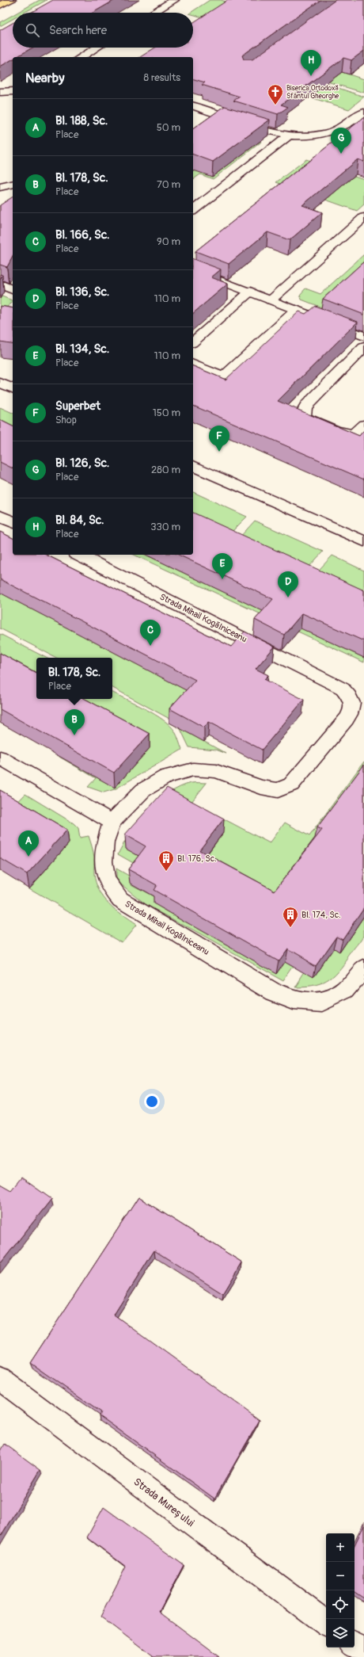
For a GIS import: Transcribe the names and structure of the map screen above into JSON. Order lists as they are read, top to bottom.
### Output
{
  "streets": {
    "street": ["Strada Mihail Kogălniceanu", "Strada Mureșului"]
  },
  "places": {
    "church": ["Biserica Ortodoxă Sfântul Gheorghe"],
    "building": ["Bl. 176, Sc.", "Bl. 174, Sc."]
  },
  "page": {
    "search": "Search here",
    "pins": [
      "H",
      "G",
      "F",
      "E",
      "D",
      "C",
      "B",
      "A"
    ],
    "heading": ["Nearby", "8 results"],
    "list": [
      {
        "mark": "A",
        "name": "Bl. 188, Sc.",
        "note": "Place",
        "value": "50 m"
      },
      {
        "mark": "B",
        "name": "Bl. 178, Sc.",
        "note": "Place",
        "value": "70 m"
      },
      {
        "mark": "C",
        "name": "Bl. 166, Sc.",
        "note": "Place",
        "value": "90 m"
      },
      {
        "mark": "D",
        "name": "Bl. 136, Sc.",
        "note": "Place",
        "value": "110 m"
      },
      {
        "mark": "E",
        "name": "Bl. 134, Sc.",
        "note": "Place",
        "value": "110 m"
      },
      {
        "mark": "F",
        "name": "Superbet",
        "note": "Shop",
        "value": "150 m"
      },
      {
        "mark": "G",
        "name": "Bl. 126, Sc.",
        "note": "Place",
        "value": "280 m"
      },
      {
        "mark": "H",
        "name": "Bl. 84, Sc.",
        "note": "Place",
        "value": "330 m"
      }
    ],
    "popup": ["Bl. 178, Sc.", "Place"],
    "map_buttons": ["+", "−"]
  }
}
